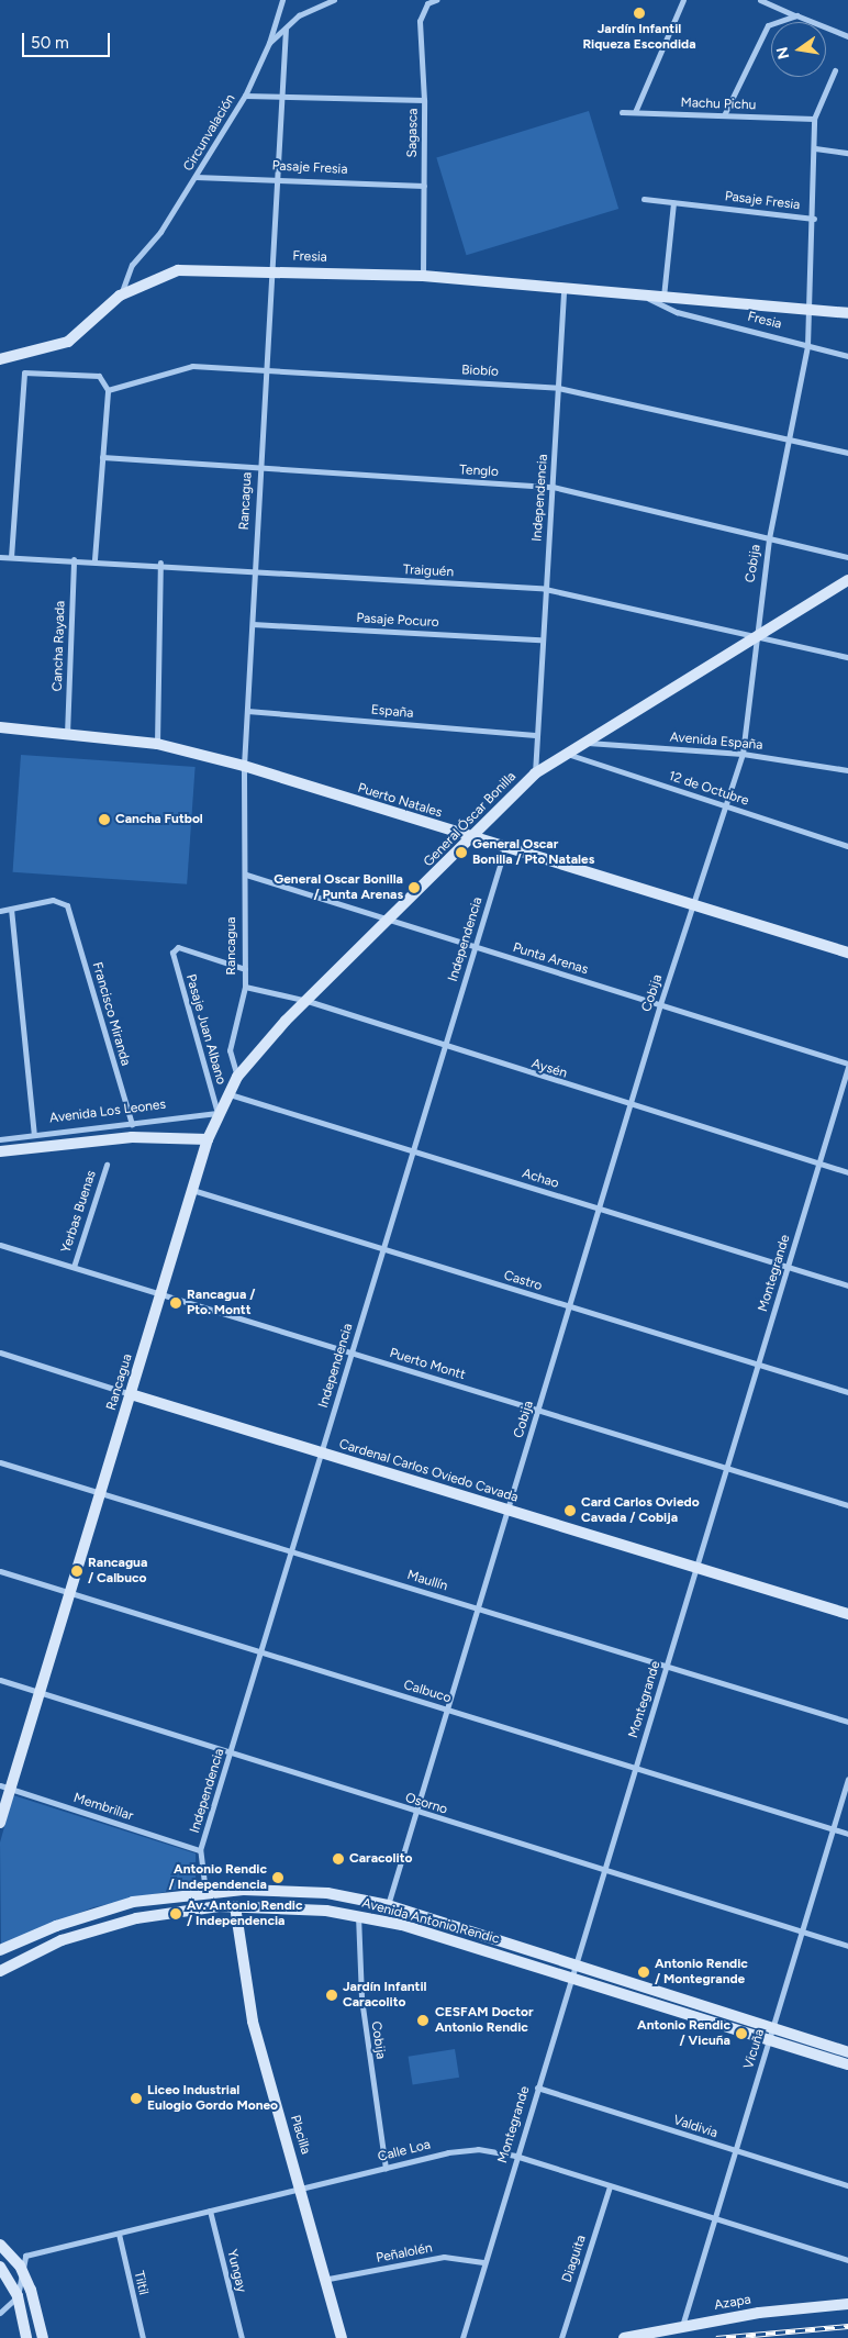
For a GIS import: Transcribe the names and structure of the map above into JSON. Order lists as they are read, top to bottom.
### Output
{
  "streets": {
    "street": [
      "Machu Pichu",
      "Circunvalación",
      "Sagasca",
      "Pasaje Fresia",
      "Fresia",
      "Biobío",
      "Tenglo",
      "Independencia",
      "Rancagua",
      "Cobija",
      "Traiguén",
      "Pasaje Pocuro",
      "Cancha Rayada",
      "España",
      "Avenida España",
      "12 de Octubre",
      "Puerto Natales",
      "General Óscar Bonilla",
      "Punta Arenas",
      "Francisco Miranda",
      "Pasaje Juan Albano",
      "Aysén",
      "Avenida Los Leones",
      "Achao",
      "Yerbas Buenas",
      "Montegrande",
      "Castro",
      "Puerto Montt",
      "Cardenal Carlos Oviedo Cavada",
      "Maullín",
      "Calbuco",
      "Osorno",
      "Membrillar",
      "Avenida Antonio Rendic",
      "Vicuña",
      "Valdivia",
      "Placilla",
      "Calle Loa",
      "Peñalolén",
      "Diaguita",
      "Yungay",
      "Tiltil",
      "Azapa"
    ]
  },
  "crossings": [
    ["Machu Pichu", "Cobija"],
    ["Circunvalación", "Pasaje Fresia"],
    ["Circunvalación", "Fresia"],
    ["Circunvalación", "Rancagua"],
    ["Sagasca", "Pasaje Fresia"],
    ["Sagasca", "Fresia"],
    ["Pasaje Fresia", "Rancagua"],
    ["Pasaje Fresia", "Cobija"],
    ["Fresia", "Independencia"],
    ["Fresia", "Rancagua"],
    ["Fresia", "Cobija"],
    ["Biobío", "Independencia"],
    ["Biobío", "Rancagua"],
    ["Biobío", "Cobija"],
    ["Tenglo", "Independencia"],
    ["Tenglo", "Rancagua"],
    ["Tenglo", "Cobija"],
    ["Independencia", "Traiguén"],
    ["Independencia", "Pasaje Pocuro"],
    ["Independencia", "España"],
    ["Independencia", "Puerto Natales"],
    ["Independencia", "General Óscar Bonilla"],
    ["Independencia", "Punta Arenas"],
    ["Independencia", "Aysén"],
    ["Independencia", "Achao"],
    ["Independencia", "Castro"],
    ["Independencia", "Puerto Montt"],
    ["Independencia", "Cardenal Carlos Oviedo Cavada"],
    ["Independencia", "Maullín"],
    ["Independencia", "Calbuco"],
    ["Independencia", "Osorno"],
    ["Independencia", "Membrillar"],
    ["Independencia", "Avenida Antonio Rendic"],
    ["Rancagua", "Traiguén"],
    ["Rancagua", "Pasaje Pocuro"],
    ["Rancagua", "España"],
    ["Rancagua", "Puerto Natales"],
    ["Rancagua", "General Óscar Bonilla"],
    ["Rancagua", "Punta Arenas"],
    ["Rancagua", "Pasaje Juan Albano"],
    ["Rancagua", "Aysén"],
    ["Rancagua", "Avenida Los Leones"],
    ["Rancagua", "Achao"],
    ["Rancagua", "Castro"],
    ["Rancagua", "Puerto Montt"],
    ["Rancagua", "Cardenal Carlos Oviedo Cavada"],
    ["Rancagua", "Maullín"],
    ["Rancagua", "Calbuco"],
    ["Rancagua", "Osorno"],
    ["Rancagua", "Membrillar"],
    ["Cobija", "Traiguén"],
    ["Cobija", "Avenida España"],
    ["Cobija", "12 de Octubre"],
    ["Cobija", "Puerto Natales"],
    ["Cobija", "General Óscar Bonilla"],
    ["Cobija", "Punta Arenas"],
    ["Cobija", "Aysén"],
    ["Cobija", "Achao"],
    ["Cobija", "Castro"],
    ["Cobija", "Puerto Montt"],
    ["Cobija", "Cardenal Carlos Oviedo Cavada"],
    ["Cobija", "Maullín"],
    ["Cobija", "Calbuco"],
    ["Cobija", "Osorno"],
    ["Cobija", "Avenida Antonio Rendic"],
    ["Cobija", "Calle Loa"],
    ["Traiguén", "Cancha Rayada"],
    ["Traiguén", "General Óscar Bonilla"],
    ["Cancha Rayada", "Puerto Natales"],
    ["Avenida España", "General Óscar Bonilla"],
    ["12 de Octubre", "General Óscar Bonilla"],
    ["Puerto Natales", "General Óscar Bonilla"],
    ["General Óscar Bonilla", "Punta Arenas"],
    ["General Óscar Bonilla", "Aysén"],
    ["Punta Arenas", "Montegrande"],
    ["Francisco Miranda", "Avenida Los Leones"],
    ["Pasaje Juan Albano", "Avenida Los Leones"],
    ["Aysén", "Montegrande"],
    ["Achao", "Montegrande"],
    ["Yerbas Buenas", "Puerto Montt"],
    ["Montegrande", "Castro"],
    ["Montegrande", "Puerto Montt"],
    ["Montegrande", "Cardenal Carlos Oviedo Cavada"],
    ["Montegrande", "Maullín"],
    ["Montegrande", "Calbuco"],
    ["Montegrande", "Osorno"],
    ["Montegrande", "Avenida Antonio Rendic"],
    ["Montegrande", "Valdivia"],
    ["Montegrande", "Calle Loa"],
    ["Montegrande", "Peñalolén"],
    ["Calbuco", "Vicuña"],
    ["Osorno", "Vicuña"],
    ["Avenida Antonio Rendic", "Vicuña"],
    ["Avenida Antonio Rendic", "Placilla"],
    ["Vicuña", "Valdivia"],
    ["Vicuña", "Calle Loa"],
    ["Vicuña", "Azapa"],
    ["Placilla", "Calle Loa"],
    ["Placilla", "Peñalolén"],
    ["Calle Loa", "Diaguita"],
    ["Calle Loa", "Yungay"],
    ["Calle Loa", "Tiltil"]
  ],
  "places": [
    "Jardín Infantil Riqueza Escondida",
    "Cancha Futbol",
    "General Oscar Bonilla / Pto Natales",
    "General Oscar Bonilla / Punta Arenas",
    "Rancagua / Pto. Montt",
    "Card Carlos Oviedo Cavada / Cobija",
    "Rancagua / Calbuco",
    "Caracolito",
    "Antonio Rendic / Independencia",
    "Av. Antonio Rendic / Independencia",
    "Antonio Rendic / Montegrande",
    "Jardín Infantil Caracolito",
    "CESFAM Doctor Antonio Rendic",
    "Antonio Rendic / Vicuña",
    "Liceo Industrial Eulogio Gordo Moneo"
  ],
  "scale_bar": "50 m",
  "north": "left"
}
